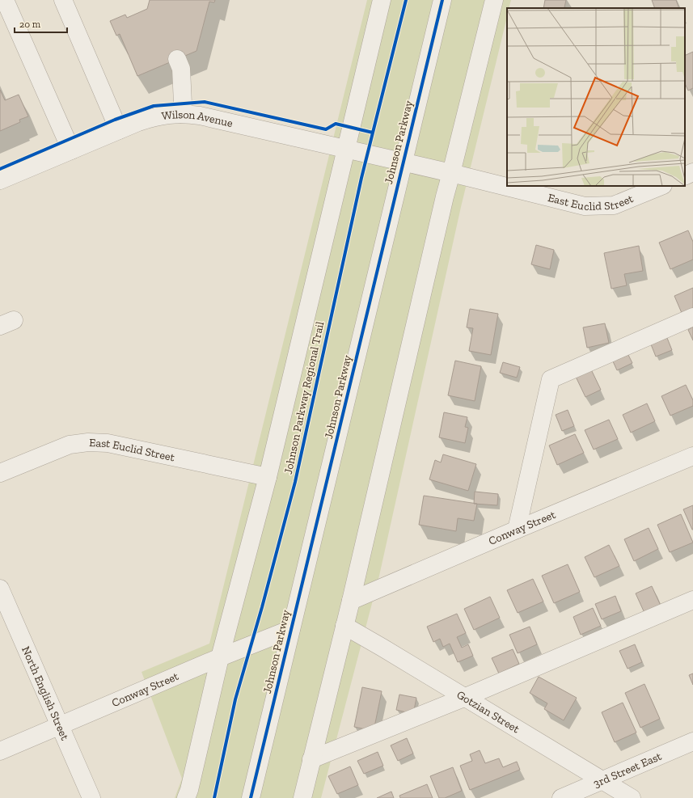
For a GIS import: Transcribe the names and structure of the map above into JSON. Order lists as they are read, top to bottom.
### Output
{
  "streets": {
    "street": [
      "Wilson Avenue",
      "Johnson Parkway",
      "East Euclid Street",
      "Conway Street",
      "North English Street",
      "Gotzian Street",
      "3rd Street East"
    ],
    "cycle path": ["Johnson Parkway Regional Trail"]
  },
  "crossings": [
    ["Wilson Avenue", "Johnson Parkway"],
    ["Wilson Avenue", "East Euclid Street"],
    ["Johnson Parkway", "East Euclid Street"],
    ["Johnson Parkway", "Conway Street"],
    ["Conway Street", "North English Street"],
    ["Gotzian Street", "3rd Street East"]
  ],
  "scale_bar": "20 m"
}
